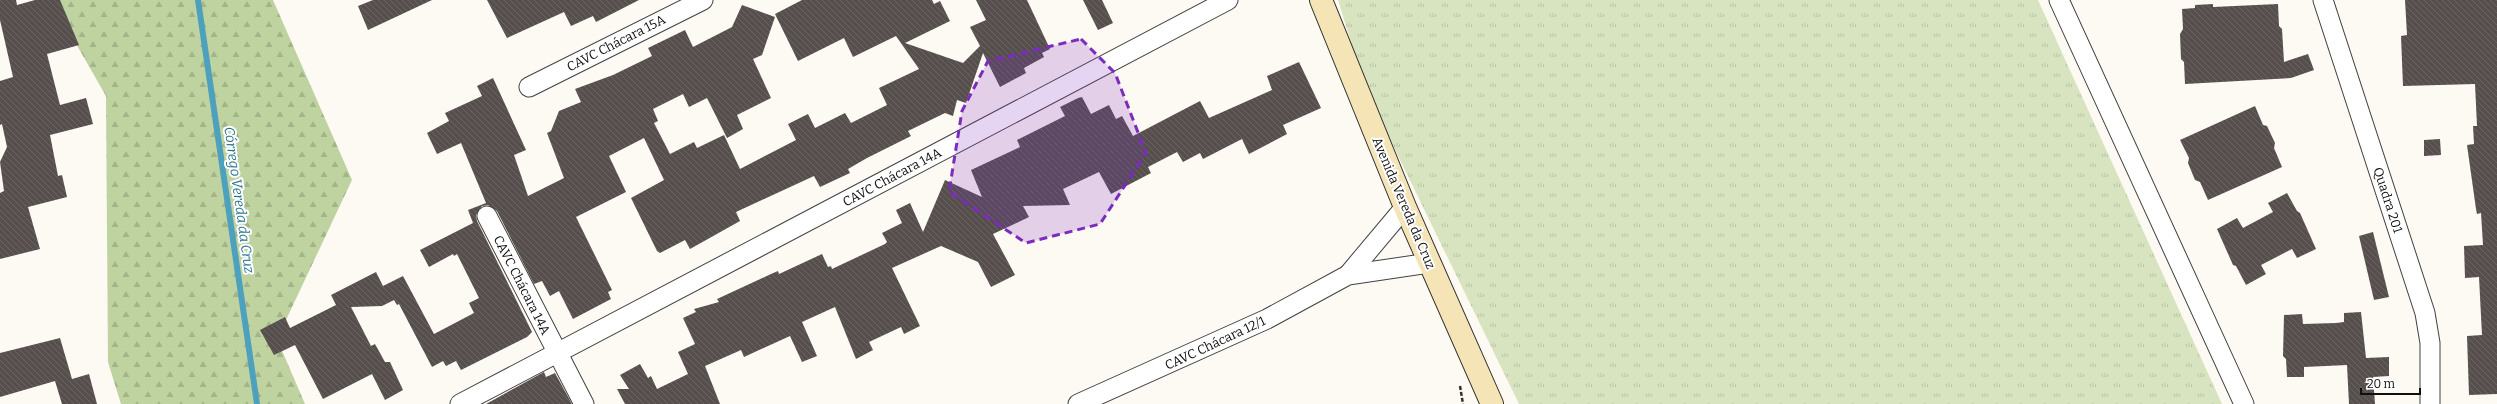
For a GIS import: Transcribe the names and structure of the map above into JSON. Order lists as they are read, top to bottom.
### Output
{
  "streets": {
    "street": [
      "CAVC Chácara 15A",
      "CAVC Chácara 14A",
      "Quadra 201",
      "Avenida Vereda da Cruz",
      "CAVC Chácara 12/1"
    ]
  },
  "crossings": [
    ["Avenida Vereda da Cruz", "CAVC Chácara 12/1"]
  ],
  "water": ["Córrego Vereda da Cruz"],
  "scale_bar": "20 m"
}
